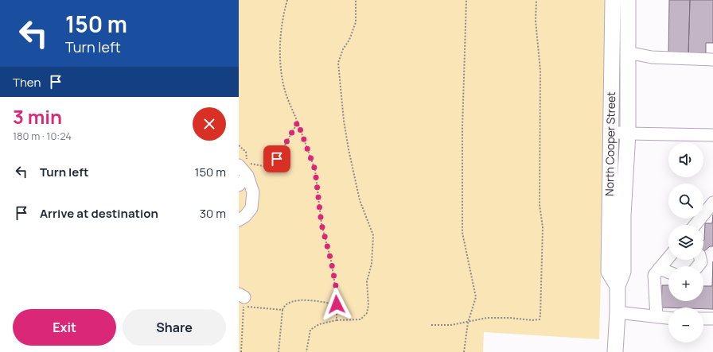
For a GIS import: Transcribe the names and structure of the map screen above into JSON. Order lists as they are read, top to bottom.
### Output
{
  "streets": {
    "main road": ["North Cooper Street"]
  },
  "page": {
    "turn": ["150 m", "Turn left"],
    "then": "Then",
    "heading": ["3 min", "180 m · 10:24"],
    "map_buttons": ["+", "−"],
    "list": [
      {
        "name": "Turn left",
        "value": "150 m"
      },
      {
        "name": "Arrive at destination",
        "value": "30 m"
      }
    ],
    "buttons": ["Exit", "Share"]
  }
}
